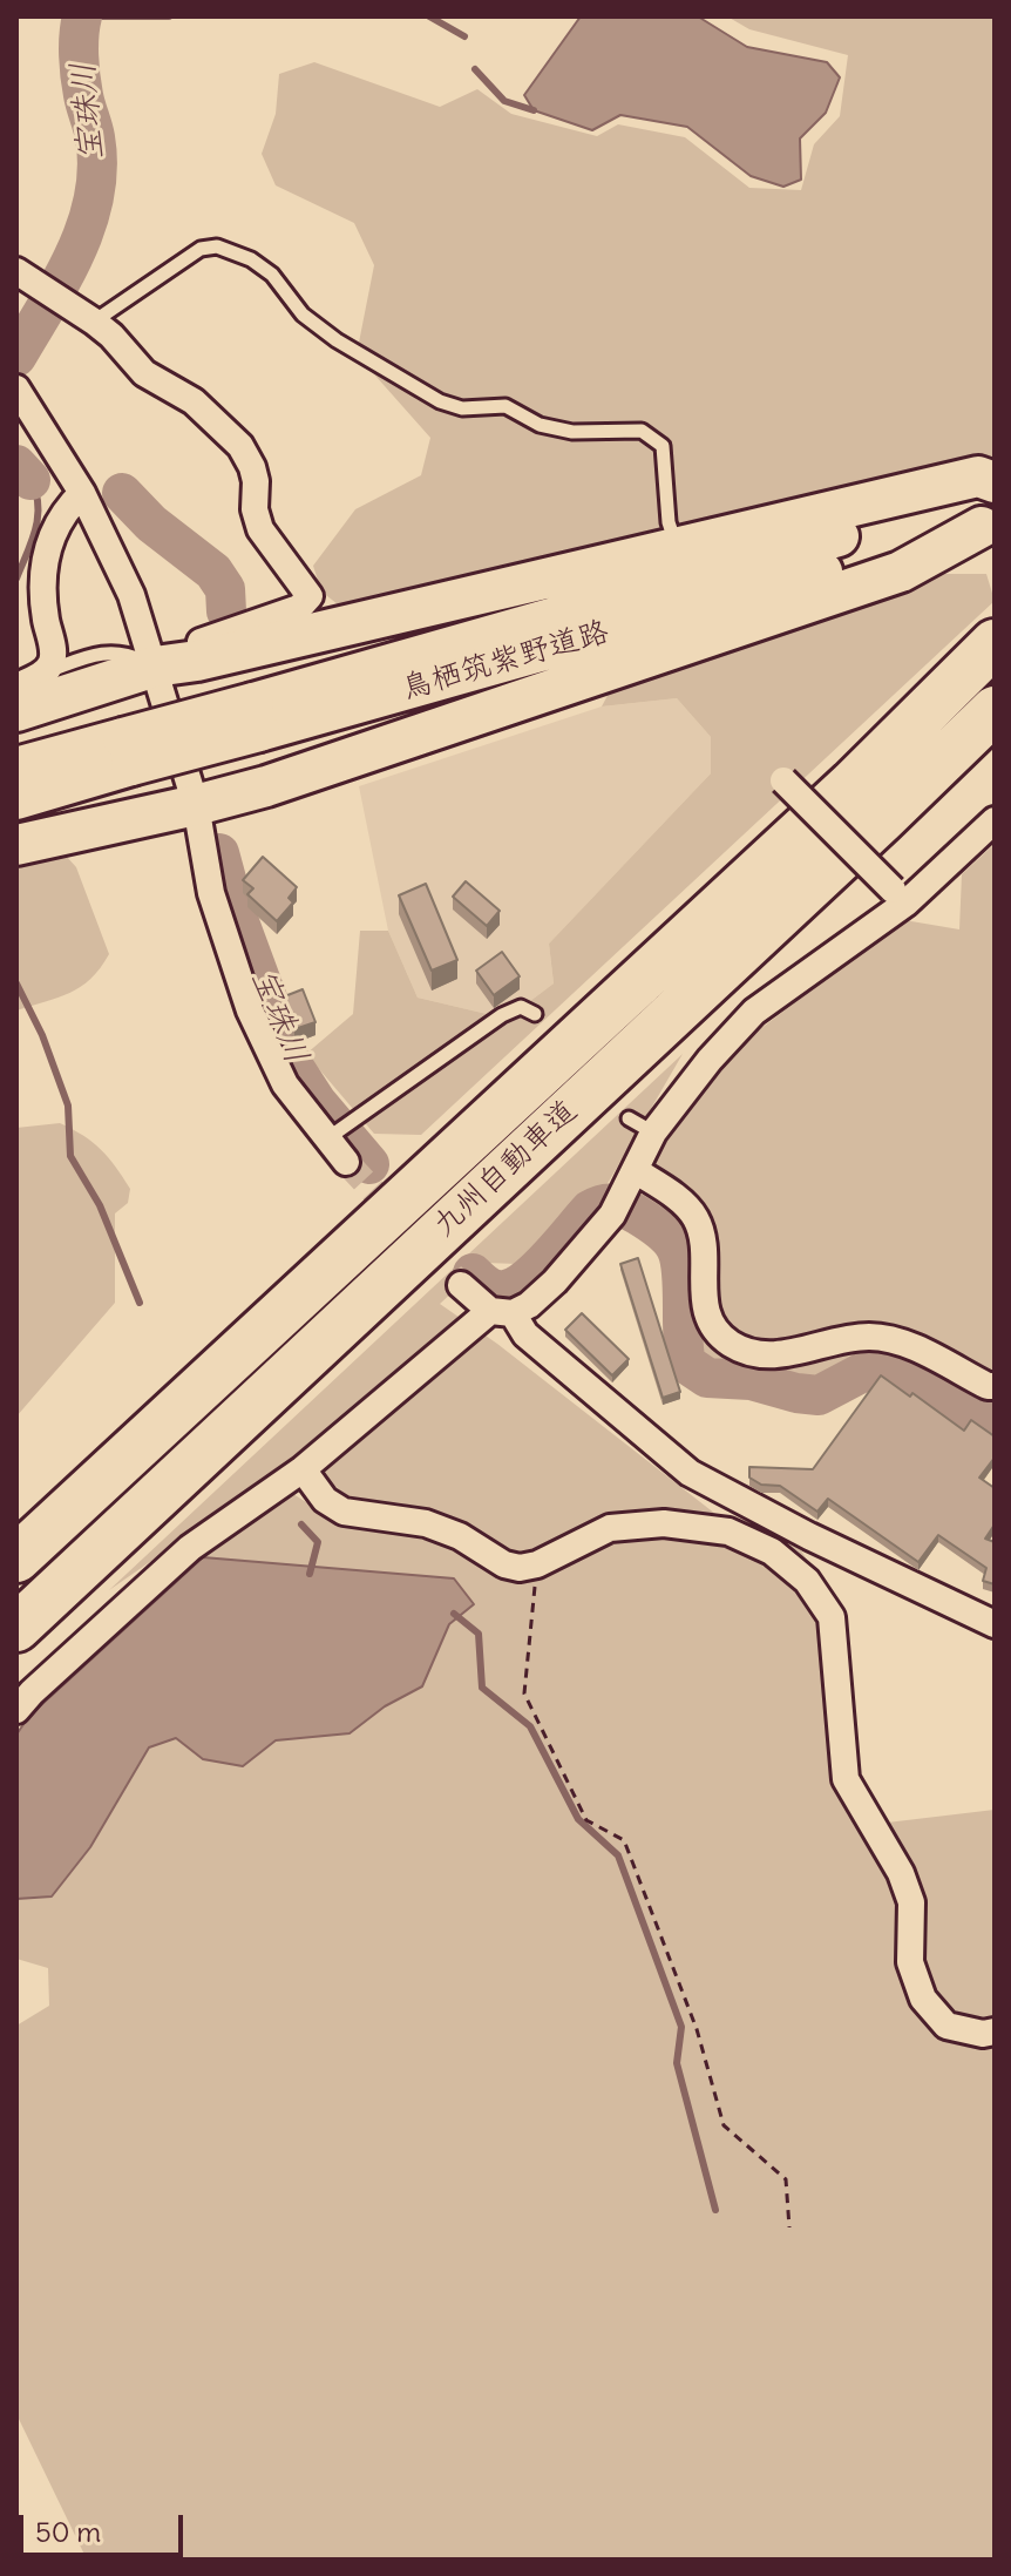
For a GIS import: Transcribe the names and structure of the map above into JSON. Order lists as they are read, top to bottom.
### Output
{
  "streets": {
    "highway": ["九州自動車道"],
    "main road": ["鳥栖筑紫野道路"]
  },
  "water": ["宝珠川"],
  "scale_bar": "50 m"
}
